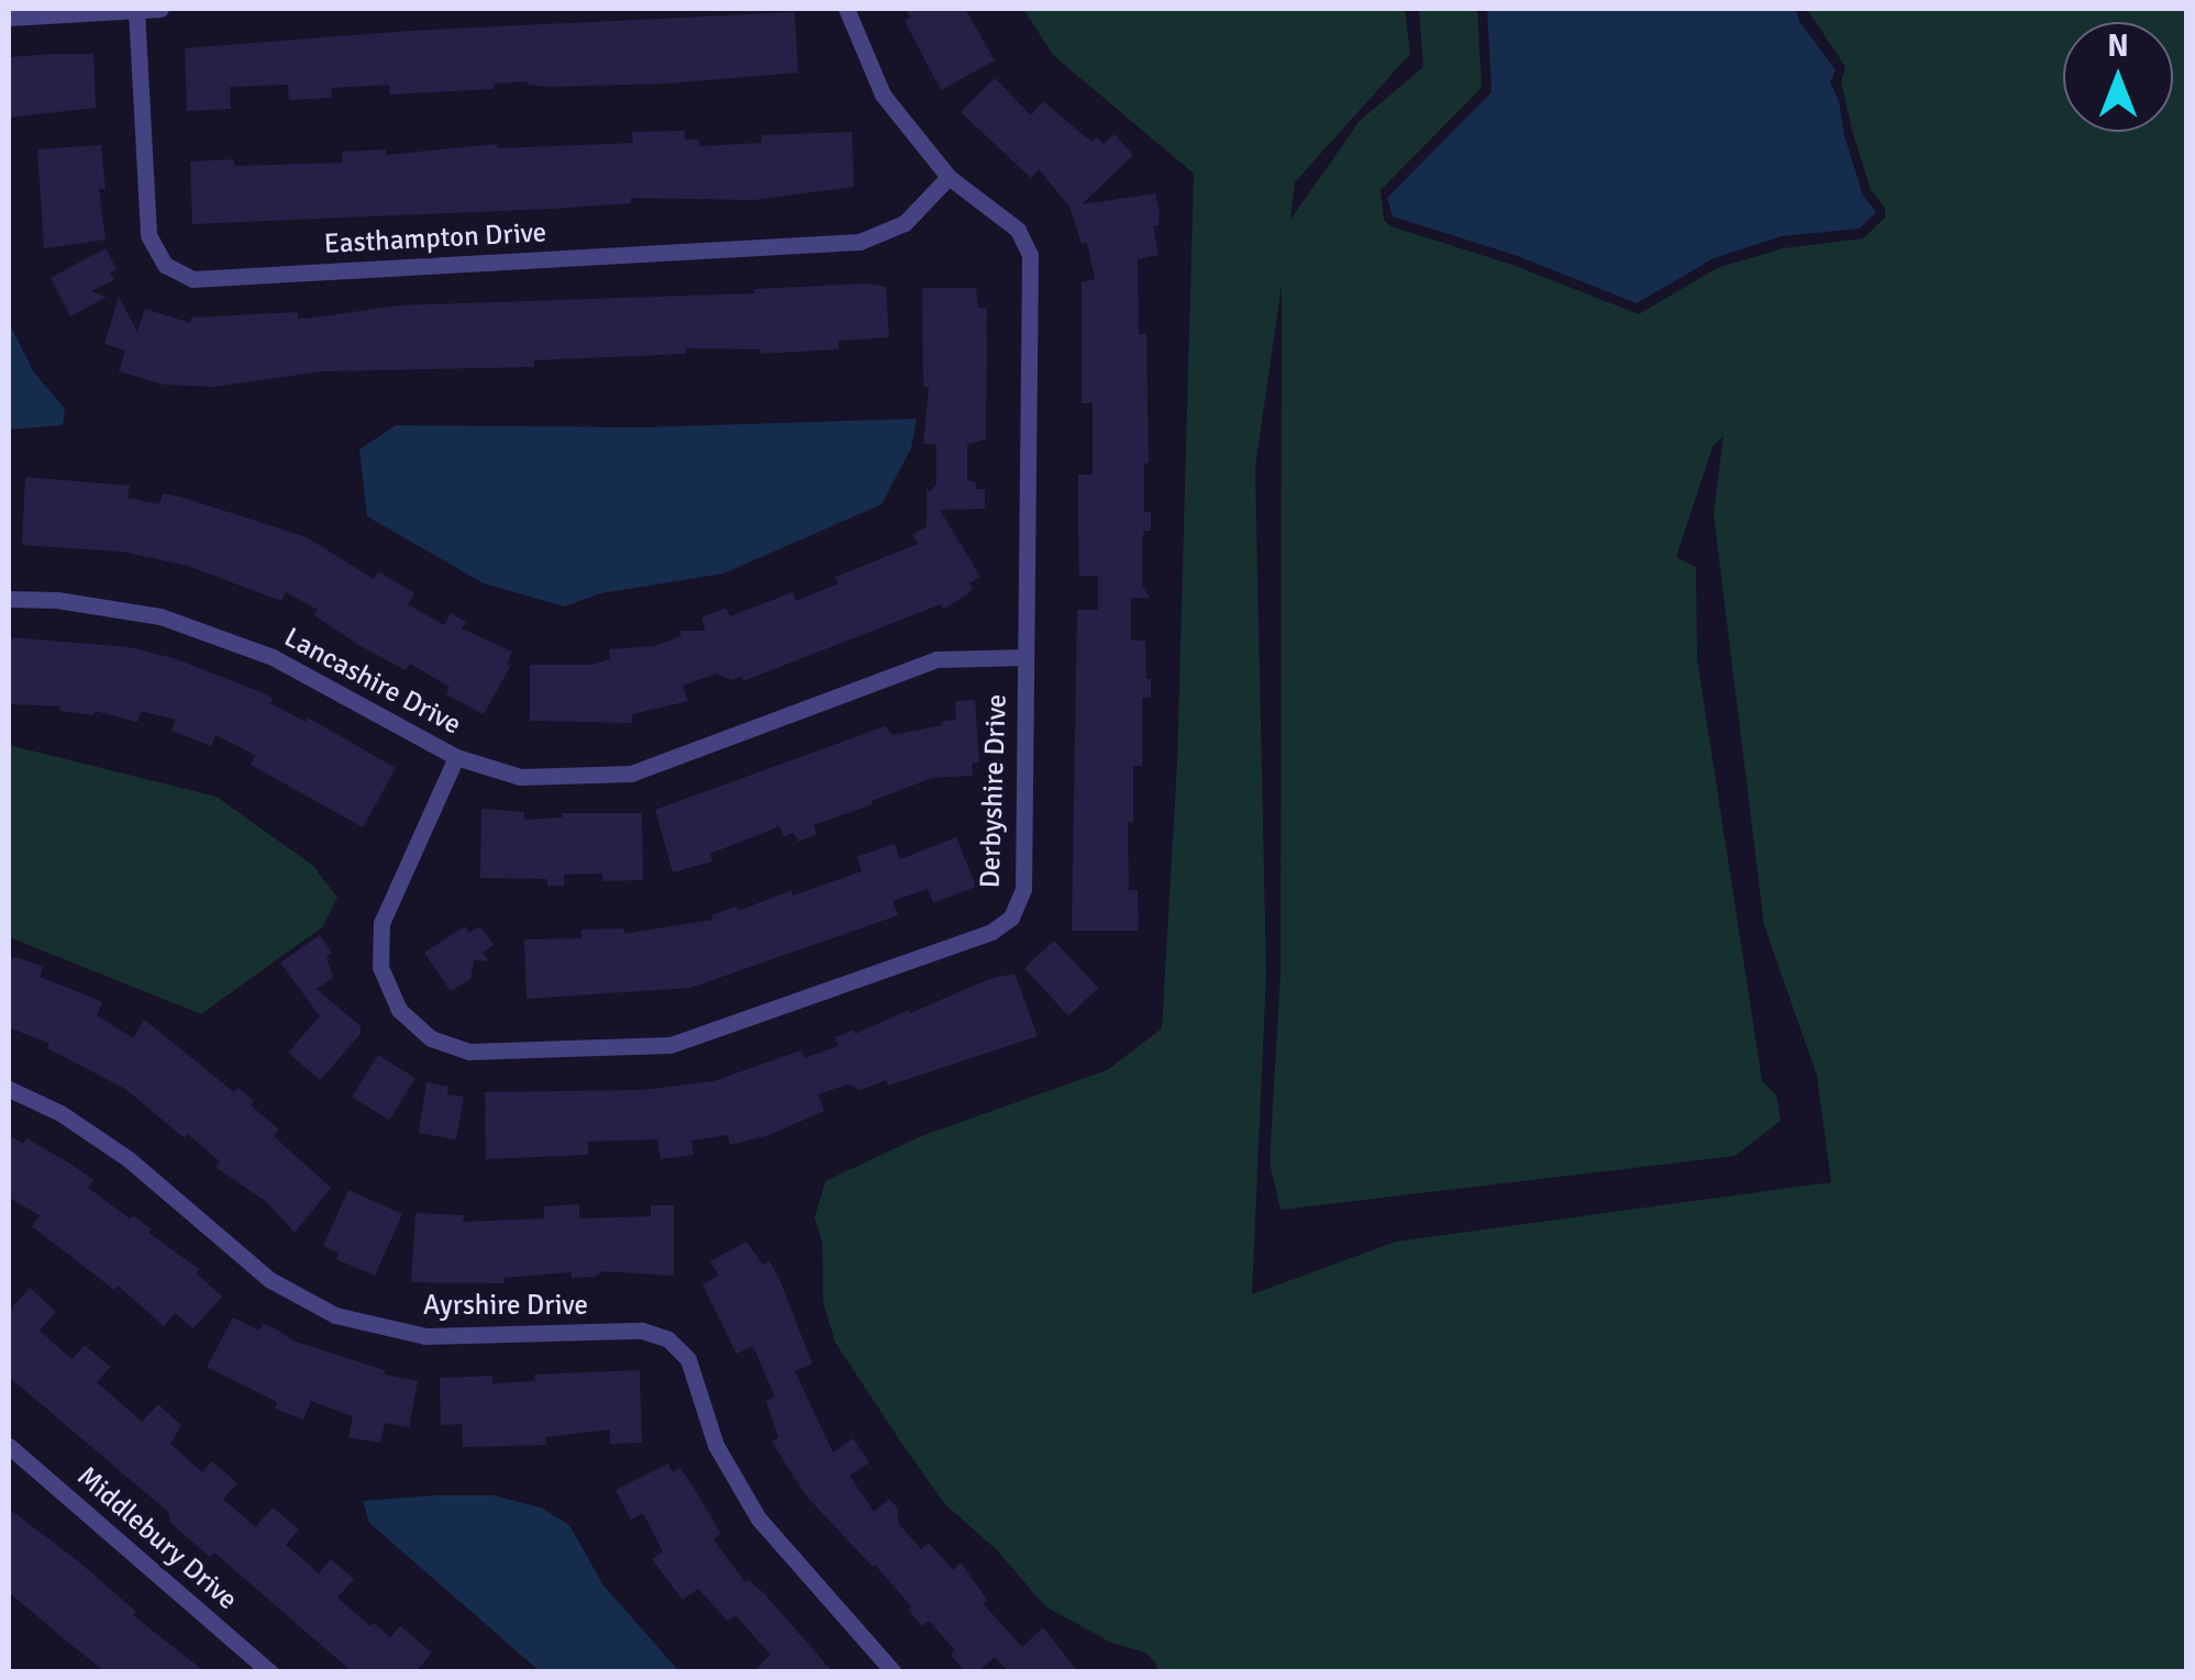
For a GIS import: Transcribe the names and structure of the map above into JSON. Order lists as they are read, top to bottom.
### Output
{
  "streets": {
    "street": [
      "Easthampton Drive",
      "Lancashire Drive",
      "Derbyshire Drive",
      "Ayrshire Drive",
      "Middlebury Drive"
    ]
  },
  "crossings": [
    ["Easthampton Drive", "Derbyshire Drive"],
    ["Lancashire Drive", "Derbyshire Drive"]
  ],
  "north": "top"
}
